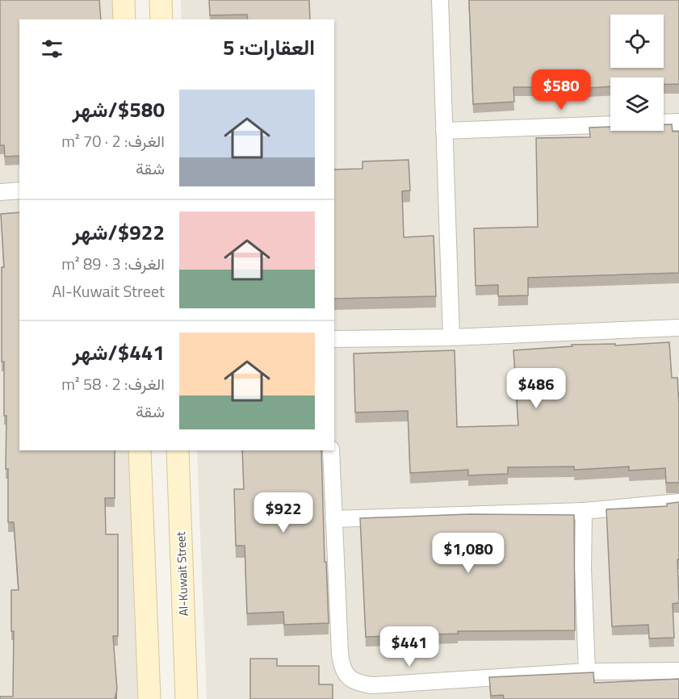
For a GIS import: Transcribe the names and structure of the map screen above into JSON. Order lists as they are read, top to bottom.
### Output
{
  "streets": {
    "main road": ["Al-Kuwait Street"]
  },
  "page": {
    "heading": "العقارات: 5",
    "price": [
      "$580",
      "$486",
      "$922",
      "$1,080",
      "$441"
    ],
    "list": [
      {
        "name": "$580/شهر",
        "note": "الغرف: 2 · 70 m² · شقة"
      },
      {
        "name": "$922/شهر",
        "note": "الغرف: 3 · 89 m² · Al-Kuwait Street"
      },
      {
        "name": "$441/شهر",
        "note": "الغرف: 2 · 58 m² · شقة"
      }
    ]
  }
}
